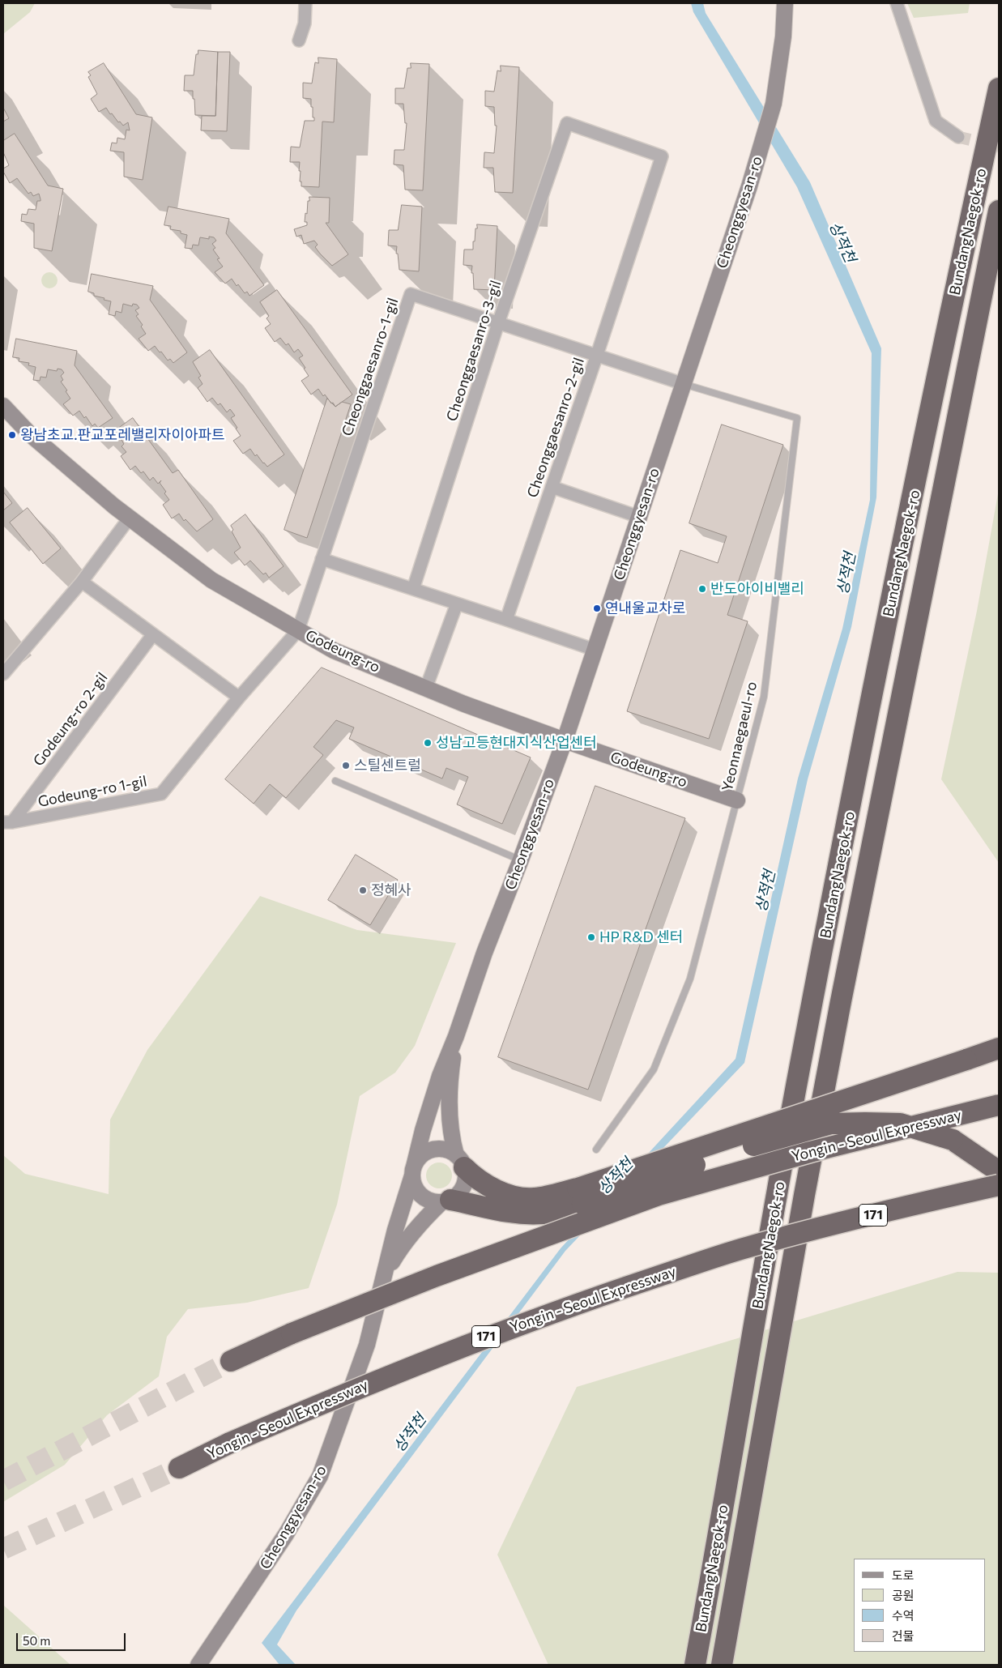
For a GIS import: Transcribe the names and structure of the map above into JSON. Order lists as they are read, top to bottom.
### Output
{
  "streets": {
    "highway": ["BundangNaegok-ro", "Yongin - Seoul Expressway", "171"],
    "main road": ["Cheonggyesan-ro", "Godeung-ro"],
    "street": [
      "Cheonggaesanro-3-gil",
      "Cheonggaesanro-1-gil",
      "Cheonggaesanro-2-gil",
      "Godeung-ro 2-gil",
      "Godeung-ro 1-gil"
    ],
    "lane": ["Yeonnaegaeul-ro"]
  },
  "crossings": [
    ["Cheonggyesan-ro", "Cheonggaesanro-1-gil"],
    ["Cheonggyesan-ro", "Godeung-ro"],
    ["Cheonggyesan-ro", "Yeonnaegaeul-ro"],
    ["Cheonggaesanro-3-gil", "Cheonggaesanro-1-gil"],
    ["Cheonggaesanro-3-gil", "Cheonggaesanro-2-gil"],
    ["Cheonggaesanro-1-gil", "Cheonggaesanro-2-gil"],
    ["Cheonggaesanro-1-gil", "Godeung-ro"],
    ["Cheonggaesanro-1-gil", "Yeonnaegaeul-ro"],
    ["Cheonggaesanro-1-gil", "Godeung-ro 1-gil"],
    ["Godeung-ro", "Yeonnaegaeul-ro"],
    ["Godeung-ro", "Godeung-ro 1-gil"],
    ["Godeung-ro 2-gil", "Godeung-ro 1-gil"]
  ],
  "water": ["상적천"],
  "places": [
    "왕남초교.판교포레밸리자이아파트",
    "반도아이비밸리",
    "연내울교차로",
    "성남고등현대지식산업센터",
    "스틸센트럴",
    "정혜사",
    "HP R&D 센터"
  ],
  "legend": [
    "도로",
    "공원",
    "수역",
    "건물"
  ],
  "scale_bar": "50 m"
}
